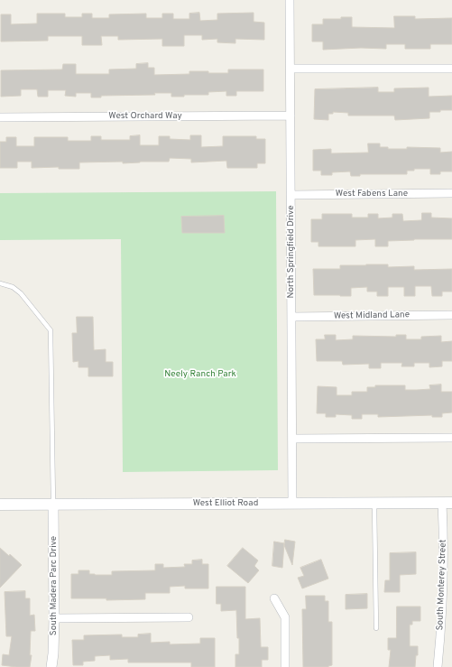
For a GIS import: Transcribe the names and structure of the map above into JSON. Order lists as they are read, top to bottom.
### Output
{
  "streets": {
    "main road": ["West Elliot Road"],
    "street": [
      "West Orchard Way",
      "West Fabens Lane",
      "North Springfield Drive",
      "West Midland Lane",
      "South Monterey Street",
      "South Madera Parc Drive"
    ]
  },
  "crossings": [
    ["West Orchard Way", "North Springfield Drive"],
    ["West Fabens Lane", "North Springfield Drive"],
    ["North Springfield Drive", "West Midland Lane"],
    ["North Springfield Drive", "West Elliot Road"],
    ["West Elliot Road", "South Monterey Street"],
    ["West Elliot Road", "South Madera Parc Drive"]
  ],
  "parks": ["Neely Ranch Park"]
}
